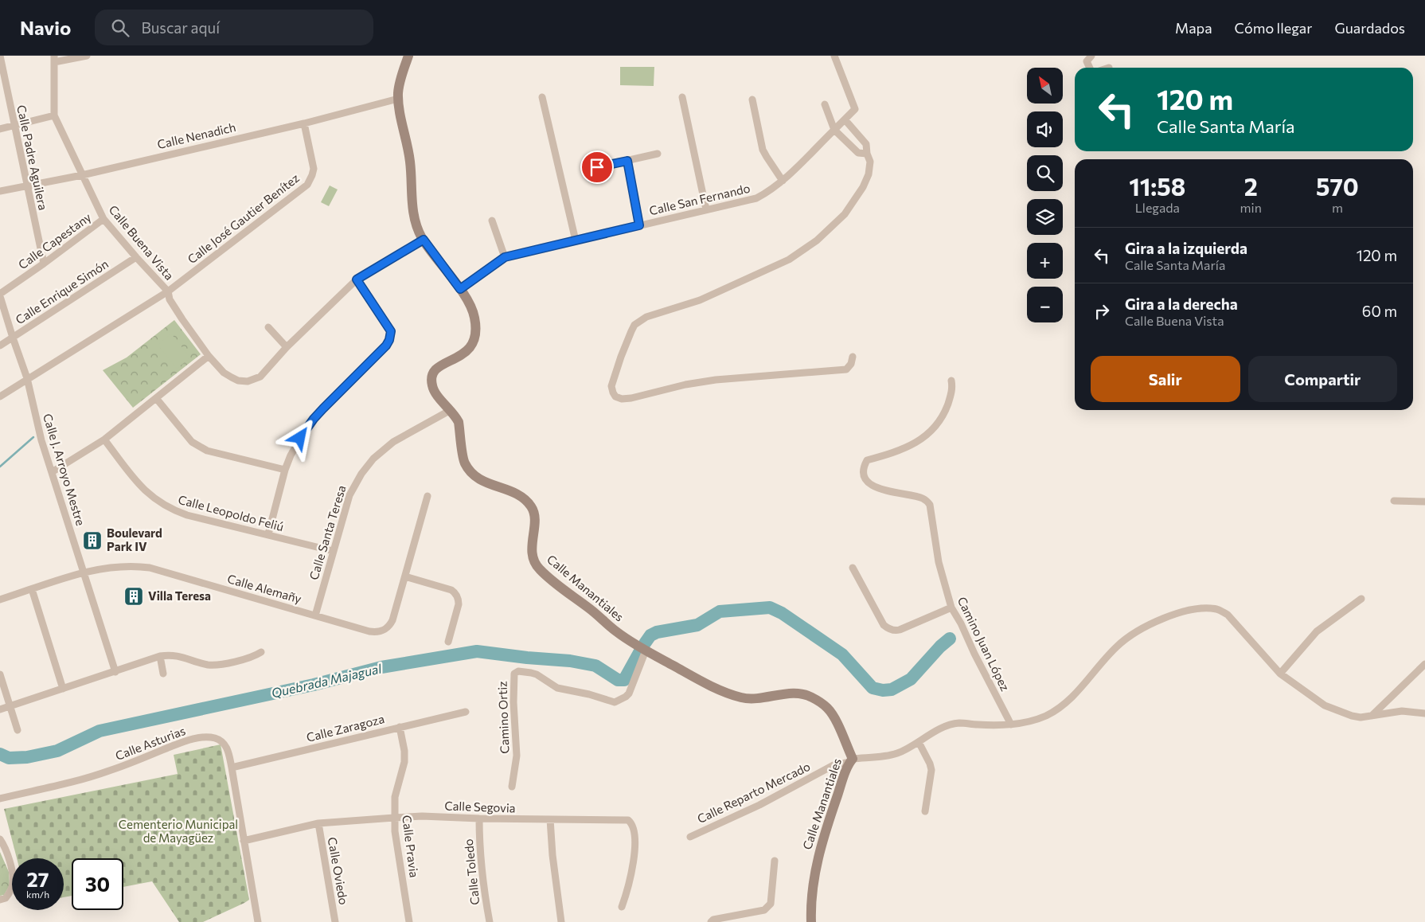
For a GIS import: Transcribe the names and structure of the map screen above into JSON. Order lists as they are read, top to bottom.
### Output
{
  "streets": {
    "street": [
      "Calle Nenadich",
      "Calle Padre Aguilera",
      "Calle San Fernando",
      "Calle José Gautier Benítez",
      "Calle Capestany",
      "Calle Buena Vista",
      "Calle Enrique Simón",
      "Calle J. Arroyo Mestre",
      "Calle Leopoldo Feliú",
      "Calle Santa Teresa",
      "Calle Manantiales",
      "Calle Alemañy",
      "Camino Juan López",
      "Camino Ortiz",
      "Calle Zaragoza",
      "Calle Asturias",
      "Calle Reparto Mercado",
      "Calle Segovia",
      "Calle Pravia",
      "Calle Oviedo",
      "Calle Toledo"
    ]
  },
  "crossings": [
    ["Calle Nenadich", "Calle Padre Aguilera"],
    ["Calle Nenadich", "Calle José Gautier Benítez"],
    ["Calle Nenadich", "Calle Buena Vista"],
    ["Calle Nenadich", "Calle Manantiales"],
    ["Calle Padre Aguilera", "Calle Capestany"],
    ["Calle San Fernando", "Calle Manantiales"],
    ["Calle José Gautier Benítez", "Calle Buena Vista"],
    ["Calle José Gautier Benítez", "Calle J. Arroyo Mestre"],
    ["Calle Capestany", "Calle Buena Vista"],
    ["Calle Capestany", "Calle J. Arroyo Mestre"],
    ["Calle Buena Vista", "Calle Enrique Simón"],
    ["Calle Buena Vista", "Calle Manantiales"],
    ["Calle Enrique Simón", "Calle J. Arroyo Mestre"],
    ["Calle J. Arroyo Mestre", "Calle Alemañy"],
    ["Calle Leopoldo Feliú", "Calle Santa Teresa"],
    ["Calle Santa Teresa", "Calle Manantiales"],
    ["Calle Santa Teresa", "Calle Alemañy"],
    ["Calle Manantiales", "Camino Ortiz"],
    ["Calle Manantiales", "Calle Reparto Mercado"],
    ["Camino Juan López", "Calle Reparto Mercado"],
    ["Calle Zaragoza", "Calle Asturias"],
    ["Calle Zaragoza", "Calle Pravia"],
    ["Calle Asturias", "Calle Segovia"],
    ["Calle Segovia", "Calle Pravia"],
    ["Calle Segovia", "Calle Oviedo"],
    ["Calle Segovia", "Calle Toledo"]
  ],
  "water": ["Quebrada Majagual"],
  "parks": ["Cementerio Municipal de Mayagüez"],
  "places": {
    "building": ["Boulevard Park IV", "Villa Teresa"]
  },
  "north": "top left",
  "page": {
    "header": "Navio",
    "search": "Buscar aquí",
    "nav": ["Mapa", "Cómo llegar", "Guardados"],
    "map_buttons": ["+", "−"],
    "turn": ["120 m", "Calle Santa María"],
    "eta": [
      "11:58",
      "Llegada",
      "2",
      "min",
      "570",
      "m"
    ],
    "list": [
      {
        "name": "Gira a la izquierda",
        "note": "Calle Santa María",
        "value": "120 m"
      },
      {
        "name": "Gira a la derecha",
        "note": "Calle Buena Vista",
        "value": "60 m"
      }
    ],
    "buttons": ["Salir", "Compartir"],
    "speed": "27 km/h",
    "limit": "30"
  }
}
